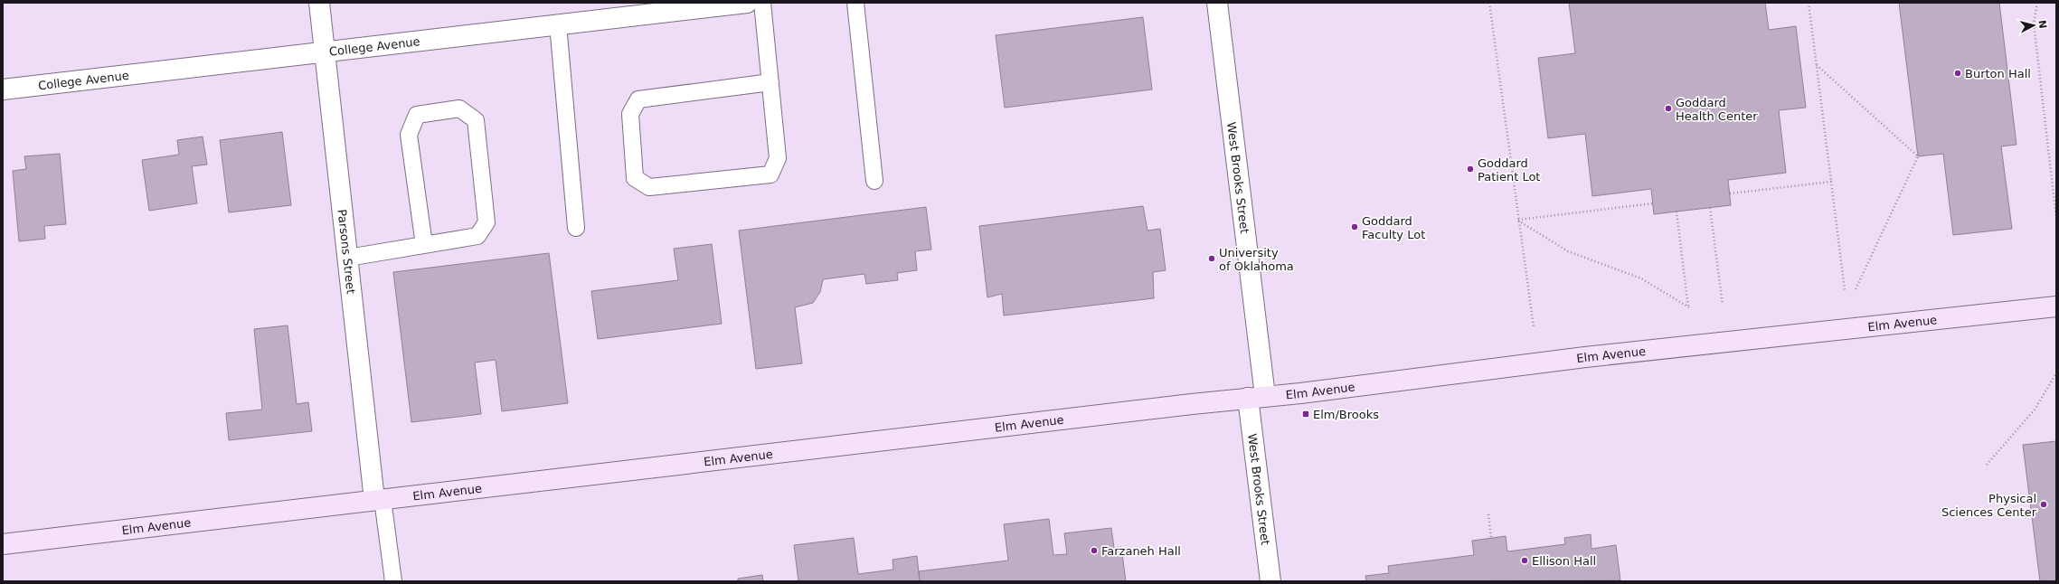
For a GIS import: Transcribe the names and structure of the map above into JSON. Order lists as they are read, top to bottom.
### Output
{
  "streets": {
    "street": [
      "College Avenue",
      "West Brooks Street",
      "Parsons Street",
      "Elm Avenue"
    ]
  },
  "crossings": [
    ["College Avenue", "Parsons Street"],
    ["West Brooks Street", "Elm Avenue"],
    ["Parsons Street", "Elm Avenue"]
  ],
  "places": {
    "other": [
      "Burton Hall",
      "Goddard Health Center",
      "Goddard Patient Lot",
      "Goddard Faculty Lot",
      "University of Oklahoma",
      "Physical Sciences Center",
      "Farzaneh Hall",
      "Ellison Hall"
    ],
    "transit": ["Elm/Brooks"]
  },
  "north": "right"
}
